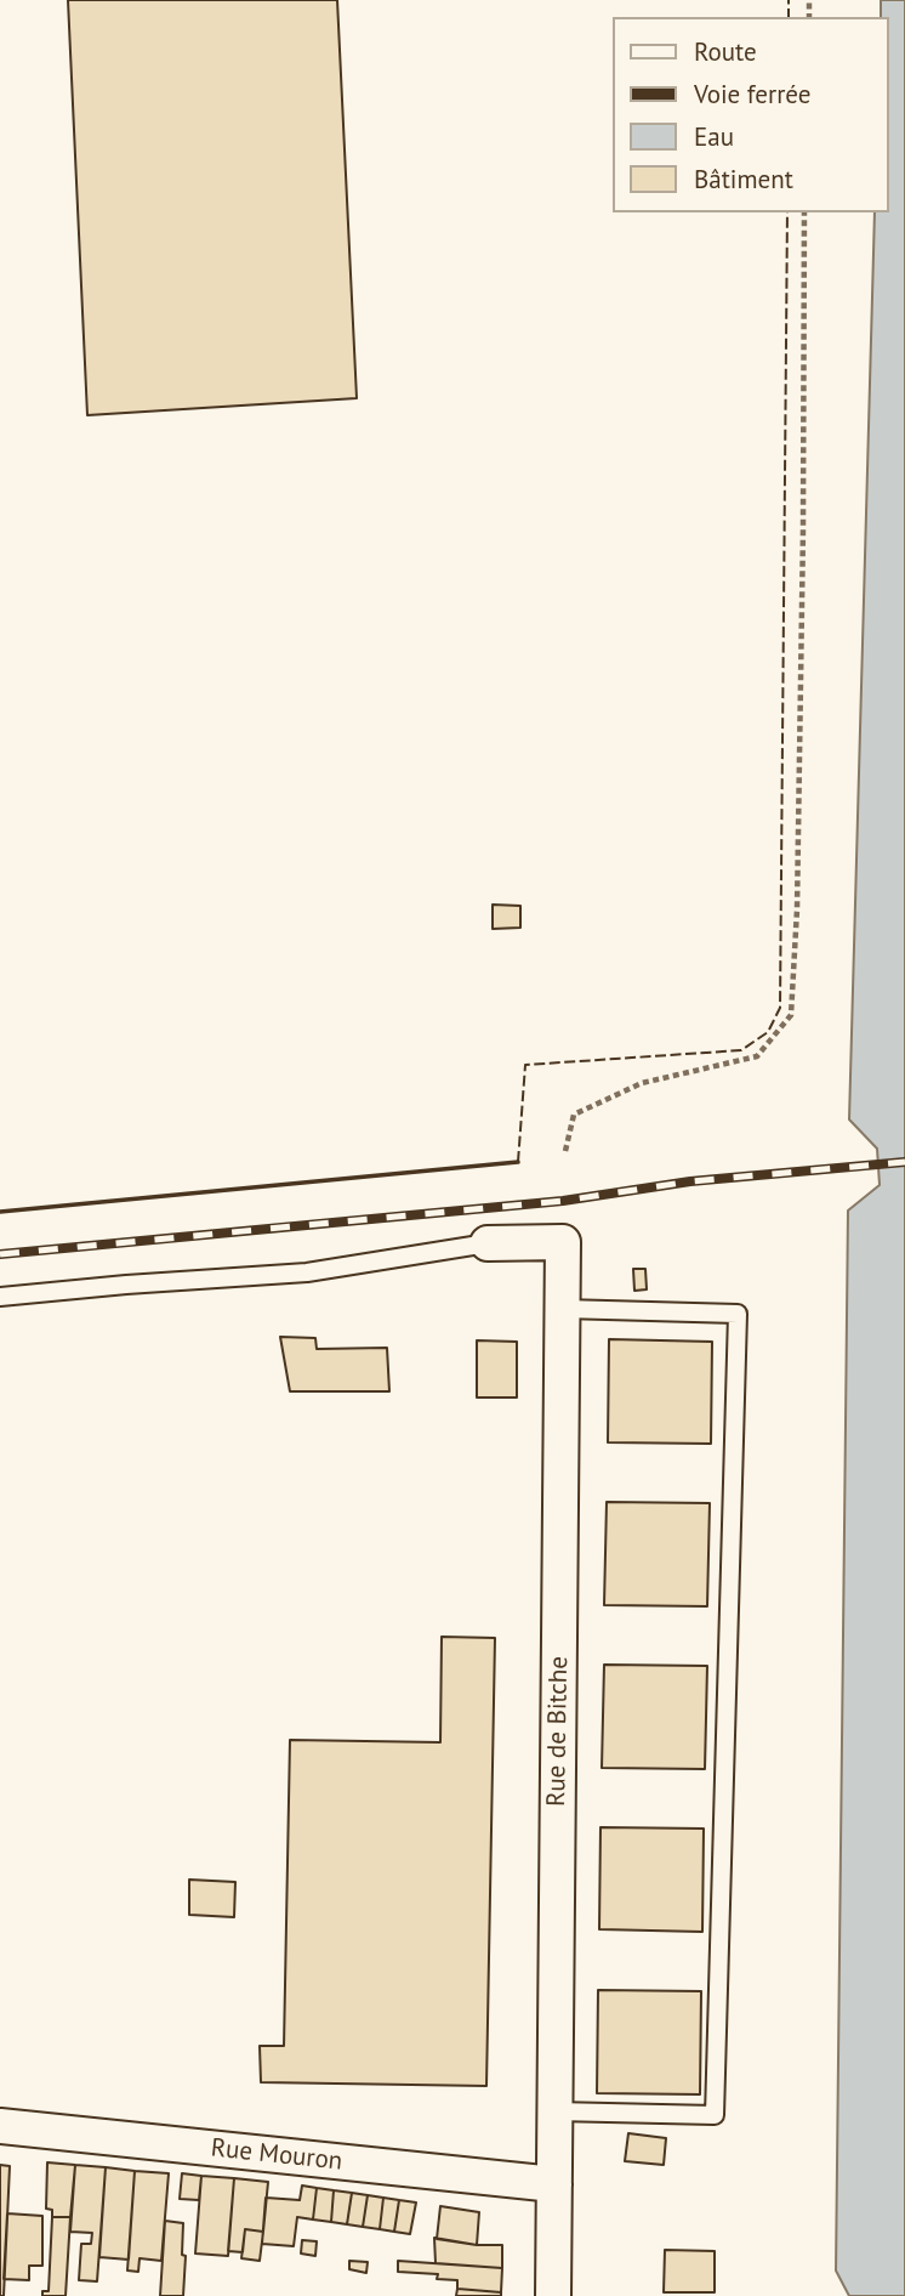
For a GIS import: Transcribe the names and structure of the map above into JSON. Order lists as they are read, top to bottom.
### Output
{
  "streets": {
    "street": ["Rue de Bitche", "Rue Mouron"]
  },
  "crossings": [
    ["Rue de Bitche", "Rue Mouron"]
  ],
  "legend": [
    "Route",
    "Voie ferrée",
    "Eau",
    "Bâtiment"
  ]
}
